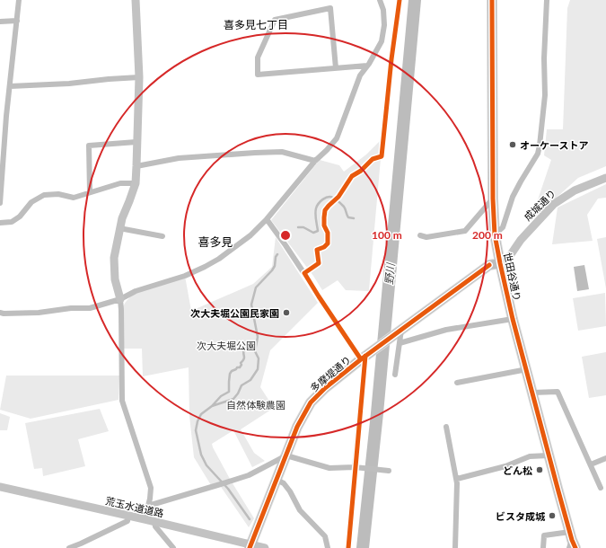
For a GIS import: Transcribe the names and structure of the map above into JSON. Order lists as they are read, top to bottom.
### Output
{
  "streets": {
    "main road": ["世田谷通り", "多摩堤通り"],
    "street": ["成城通り", "荒玉水道道路"]
  },
  "crossings": [
    ["成城通り", "世田谷通り"],
    ["成城通り", "多摩堤通り"],
    ["世田谷通り", "多摩堤通り"],
    ["多摩堤通り", "荒玉水道道路"]
  ],
  "districts": ["喜多見七丁目", "喜多見"],
  "water": ["野川"],
  "parks": ["次大夫堀公園", "自然体験農園"],
  "places": [
    "オーケーストア",
    "次大夫堀公園民家園",
    "どん松",
    "ビスタ成城"
  ],
  "rings": ["100 m", "200 m"]
}
